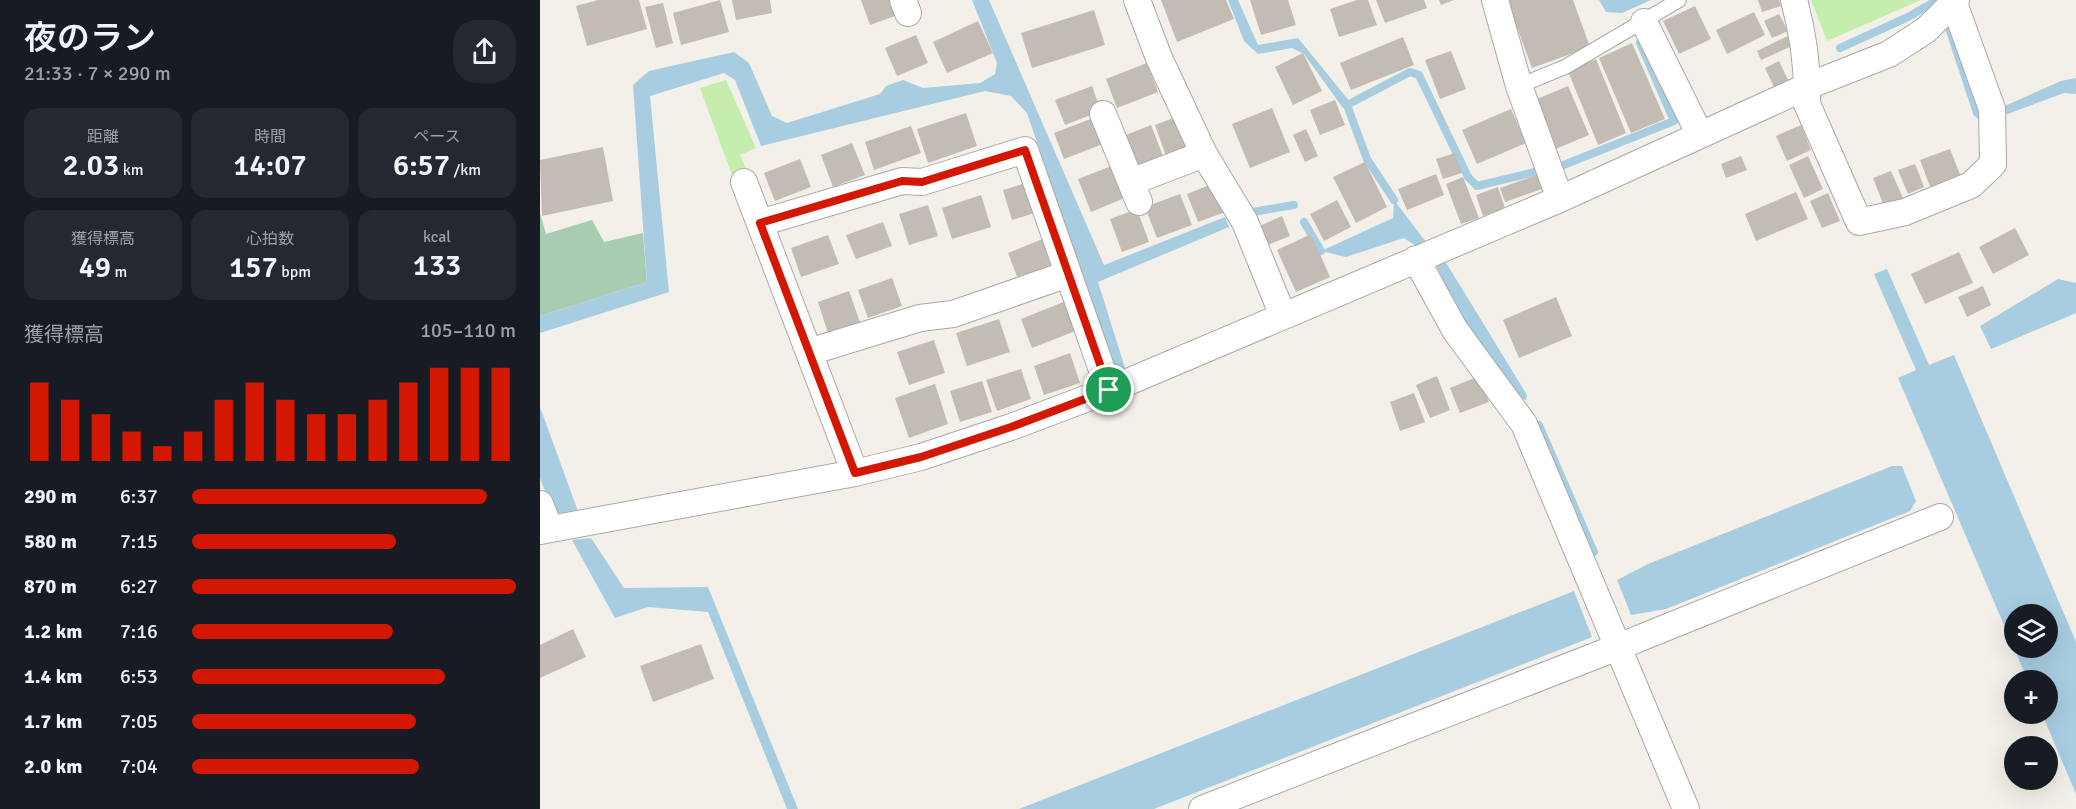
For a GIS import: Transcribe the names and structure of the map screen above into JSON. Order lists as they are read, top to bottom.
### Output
{
  "page": {
    "heading": ["夜のラン", "21:33 · 7 × 290 m"],
    "stats": [
      ["距離", "2.03 km"],
      ["時間", "14:07"],
      ["ペース", "6:57 /km"],
      ["獲得標高", "49 m"],
      ["心拍数", "157 bpm"],
      ["kcal", "133"]
    ],
    "chart": ["獲得標高", "105–110 m"],
    "list": [
      {
        "name": "290 m",
        "note": "6:37"
      },
      {
        "name": "580 m",
        "note": "7:15"
      },
      {
        "name": "870 m",
        "note": "6:27"
      },
      {
        "name": "1.2 km",
        "note": "7:16"
      },
      {
        "name": "1.4 km",
        "note": "6:53"
      },
      {
        "name": "1.7 km",
        "note": "7:05"
      },
      {
        "name": "2.0 km",
        "note": "7:04"
      }
    ],
    "map_buttons": ["+", "−"]
  }
}
